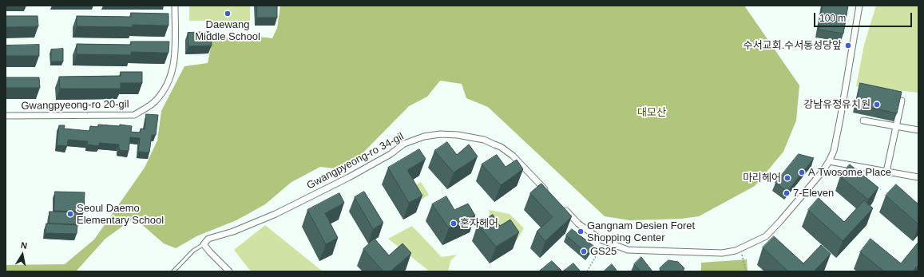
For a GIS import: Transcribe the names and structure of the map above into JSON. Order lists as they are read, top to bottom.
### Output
{
  "streets": {
    "street": ["Gwangpyeong-ro 20-gil", "Gwangpyeong-ro 34-gil"]
  },
  "parks": ["대모산"],
  "places": [
    "Daewang Middle School",
    "수서교회.수서동성당앞",
    "강남유정유치원",
    "A Twosome Place",
    "마리헤어",
    "7-Eleven",
    "Seoul Daemo Elementary School",
    "혼자헤어",
    "Gangnam Desien Foret Shopping Center",
    "GS25"
  ],
  "scale_bar": "100 m",
  "north": "top"
}
